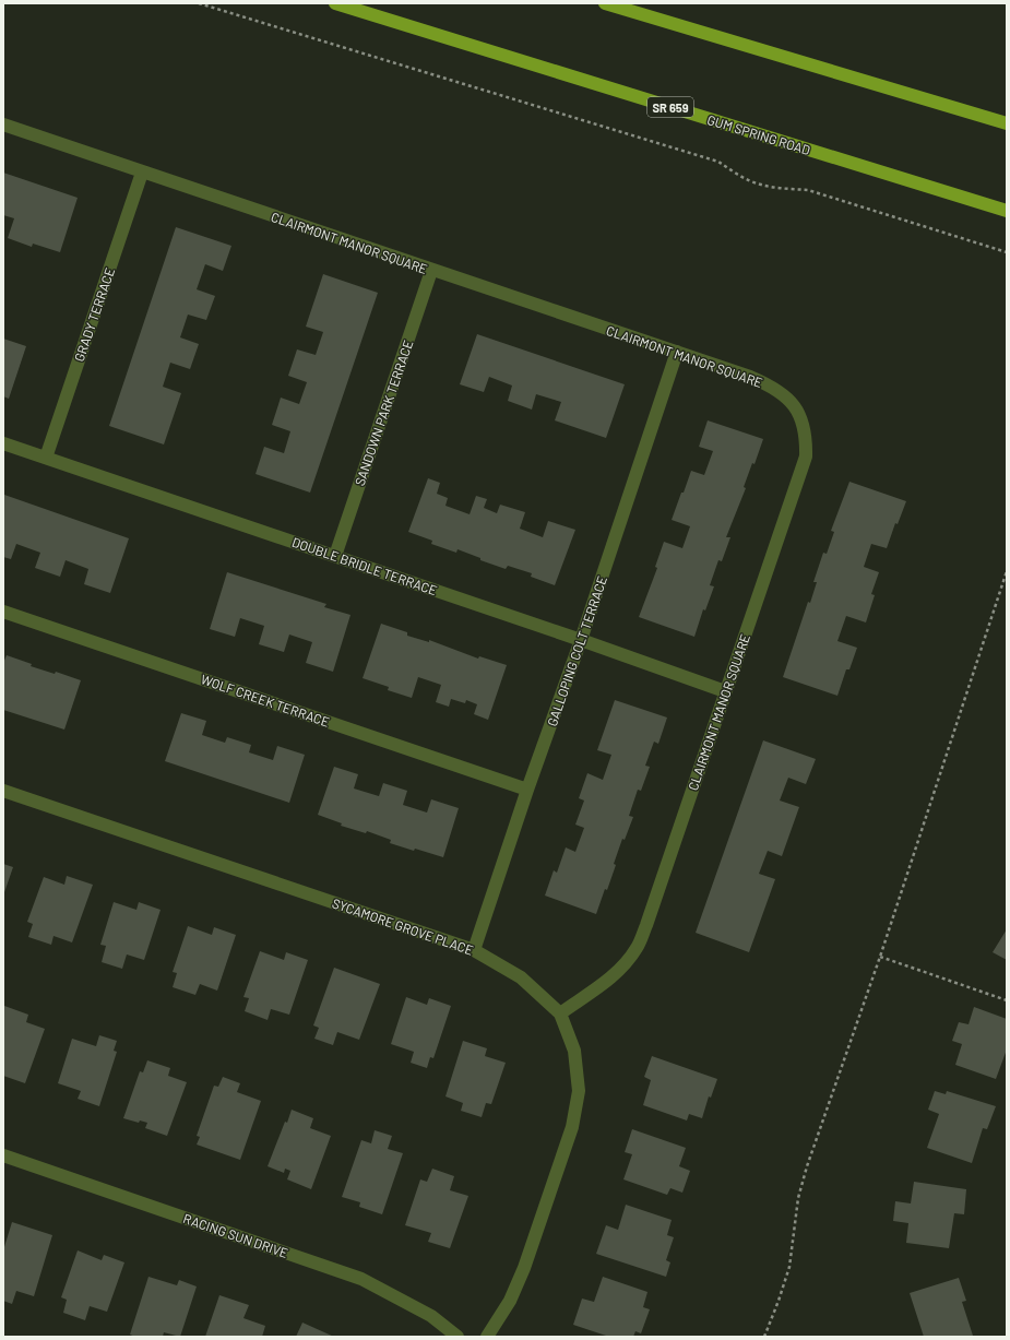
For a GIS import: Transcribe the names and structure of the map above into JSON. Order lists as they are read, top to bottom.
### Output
{
  "streets": {
    "main road": ["SR 659", "GUM SPRING ROAD"],
    "street": [
      "CLAIRMONT MANOR SQUARE",
      "GRADY TERRACE",
      "SANDOWN PARK TERRACE",
      "DOUBLE BRIDLE TERRACE",
      "GALLOPING COLT TERRACE",
      "WOLF CREEK TERRACE",
      "SYCAMORE GROVE PLACE",
      "RACING SUN DRIVE"
    ]
  },
  "crossings": [
    ["CLAIRMONT MANOR SQUARE", "GRADY TERRACE"],
    ["CLAIRMONT MANOR SQUARE", "SANDOWN PARK TERRACE"],
    ["CLAIRMONT MANOR SQUARE", "DOUBLE BRIDLE TERRACE"],
    ["CLAIRMONT MANOR SQUARE", "GALLOPING COLT TERRACE"],
    ["CLAIRMONT MANOR SQUARE", "SYCAMORE GROVE PLACE"],
    ["GRADY TERRACE", "DOUBLE BRIDLE TERRACE"],
    ["SANDOWN PARK TERRACE", "DOUBLE BRIDLE TERRACE"],
    ["DOUBLE BRIDLE TERRACE", "GALLOPING COLT TERRACE"],
    ["GALLOPING COLT TERRACE", "WOLF CREEK TERRACE"],
    ["GALLOPING COLT TERRACE", "SYCAMORE GROVE PLACE"]
  ]
}
